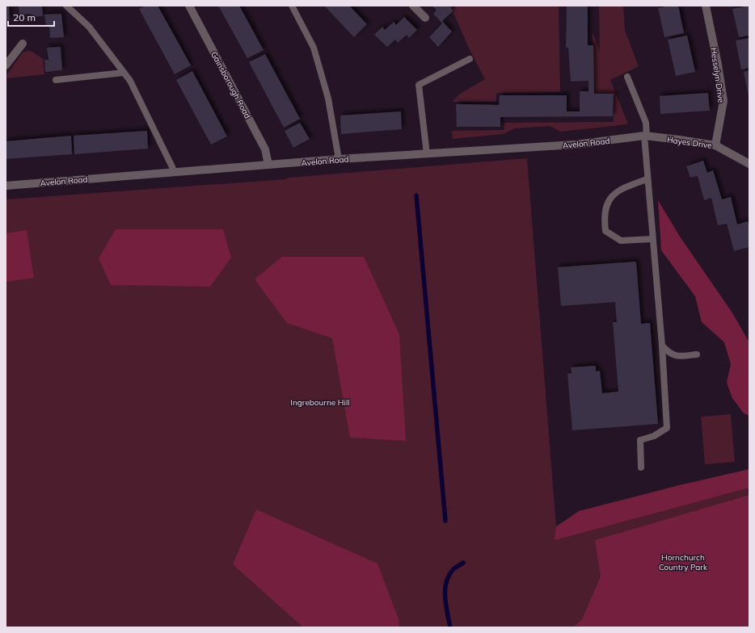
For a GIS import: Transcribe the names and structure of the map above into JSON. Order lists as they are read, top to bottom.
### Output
{
  "streets": {
    "street": [
      "Hesselyn Drive",
      "Gainsborough Road",
      "Hayes Drive",
      "Avelon Road"
    ]
  },
  "crossings": [
    ["Hesselyn Drive", "Hayes Drive"],
    ["Gainsborough Road", "Avelon Road"],
    ["Hayes Drive", "Avelon Road"]
  ],
  "parks": ["Ingrebourne Hill", "Hornchurch Country Park"],
  "scale_bar": "20 m"
}
